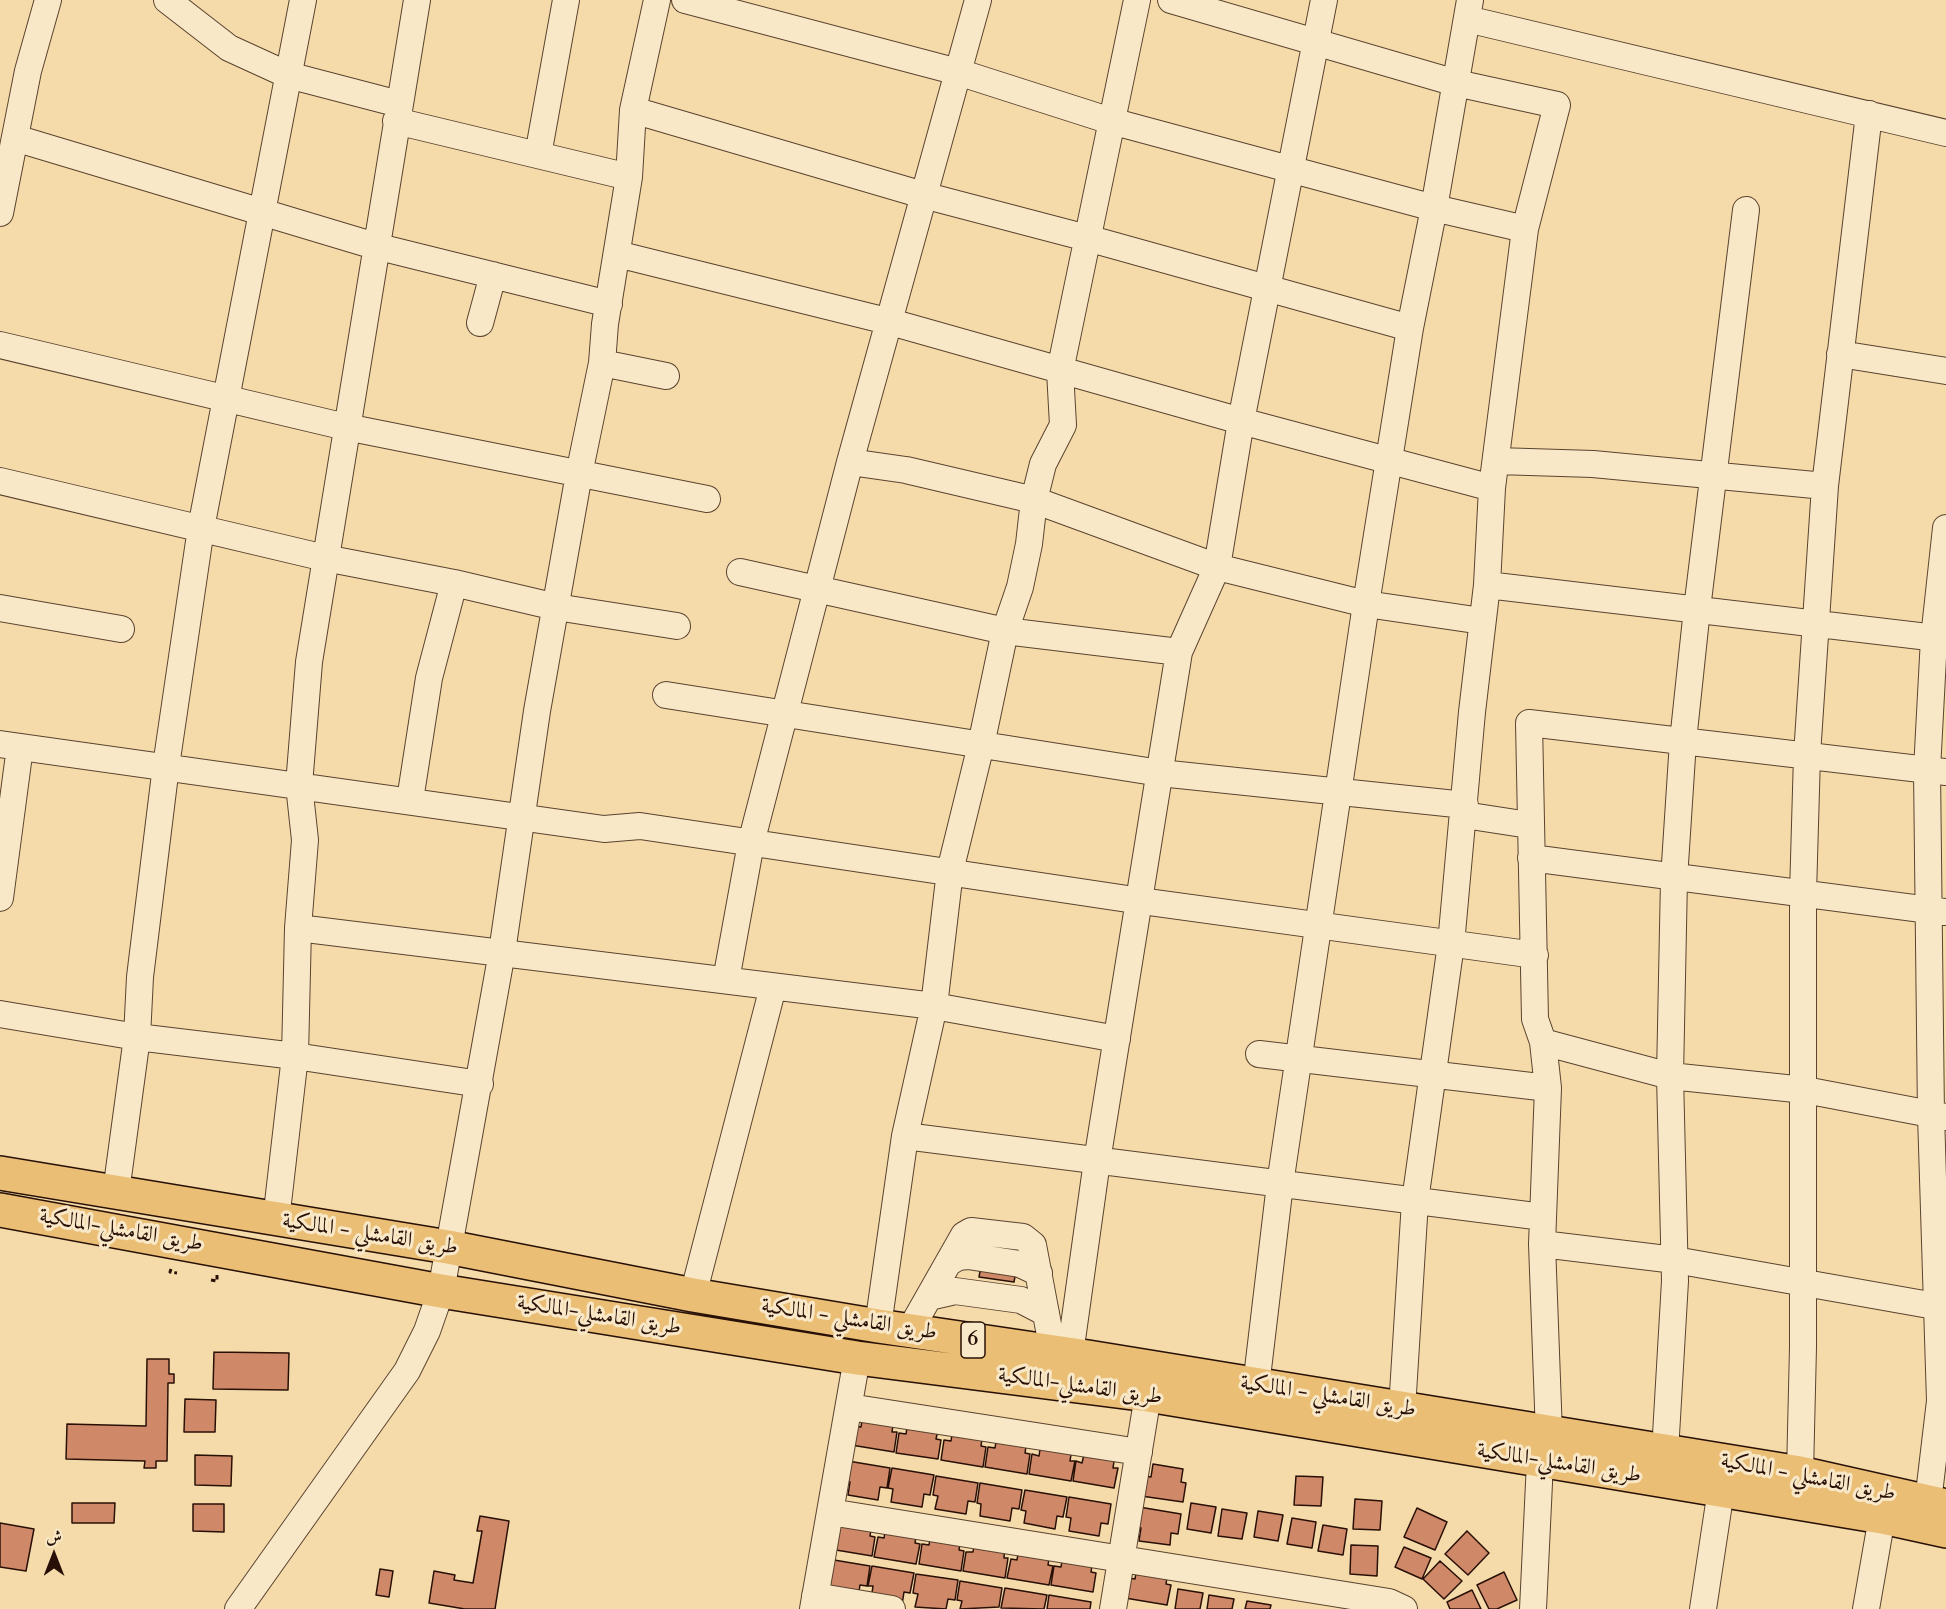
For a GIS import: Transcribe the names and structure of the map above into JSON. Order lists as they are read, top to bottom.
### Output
{
  "streets": {
    "highway": ["طريق القامشلي-المالكية", "طريق القامشلي - المالكية", "6"]
  },
  "crossings": [
    ["طريق القامشلي-المالكية", "طريق القامشلي - المالكية"]
  ],
  "north": "top"
}
